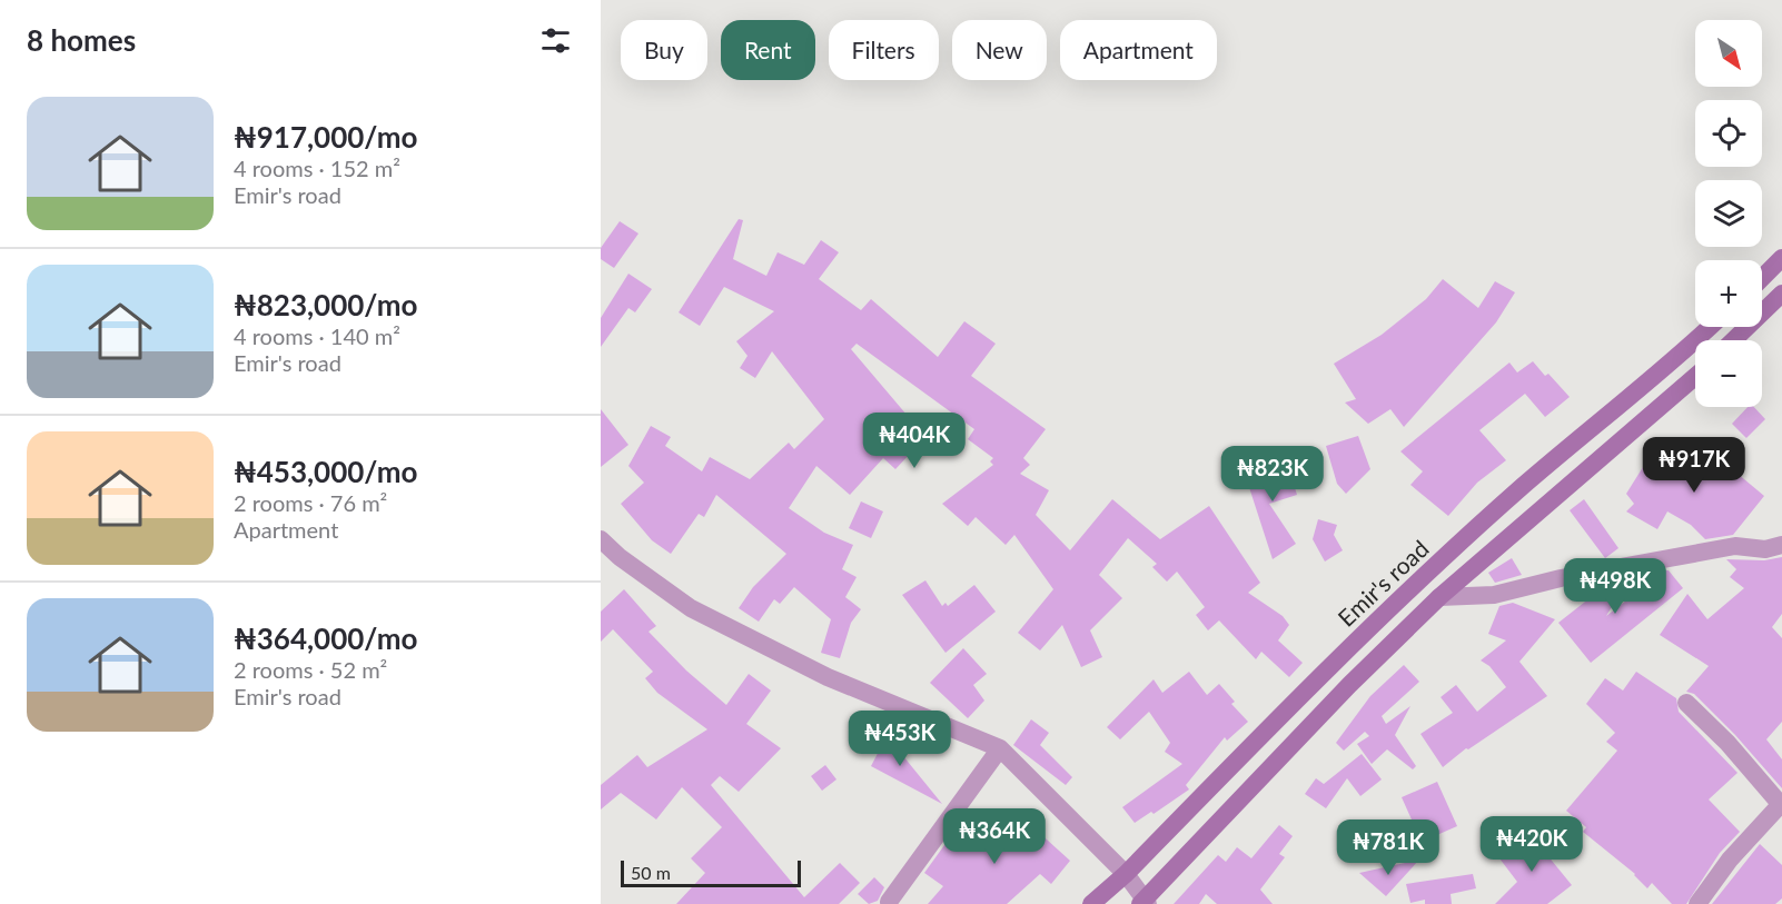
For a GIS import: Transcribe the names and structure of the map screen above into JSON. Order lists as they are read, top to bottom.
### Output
{
  "streets": {
    "main road": ["Emir's road"]
  },
  "scale_bar": "50 m",
  "north": "bottom right",
  "page": {
    "heading": "8 homes",
    "map_buttons": ["+", "−"],
    "chip": [
      "Buy",
      "Rent",
      "Filters",
      "New",
      "Apartment"
    ],
    "list": [
      {
        "name": "₦917,000/mo",
        "note": "4 rooms · 152 m² · Emir's road"
      },
      {
        "name": "₦823,000/mo",
        "note": "4 rooms · 140 m² · Emir's road"
      },
      {
        "name": "₦453,000/mo",
        "note": "2 rooms · 76 m² · Apartment"
      },
      {
        "name": "₦364,000/mo",
        "note": "2 rooms · 52 m² · Emir's road"
      }
    ],
    "price": [
      "₦404K",
      "₦917K",
      "₦823K",
      "₦498K",
      "₦453K",
      "₦364K",
      "₦420K",
      "₦781K"
    ],
    "scale": "50 m"
  }
}
